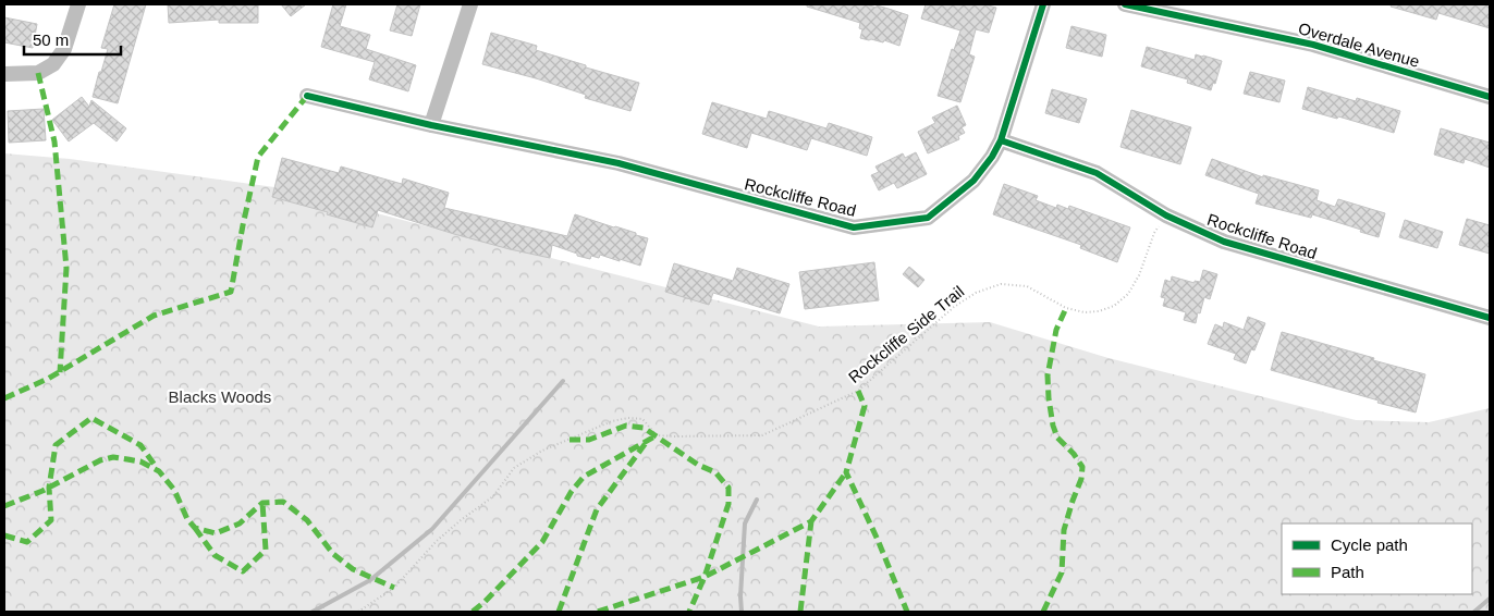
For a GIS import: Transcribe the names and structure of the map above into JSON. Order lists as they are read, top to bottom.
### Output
{
  "streets": {
    "street": ["Overdale Avenue", "Rockcliffe Road"],
    "path": ["Rockcliffe Side Trail"]
  },
  "crossings": [
    ["Rockcliffe Road", "Rockcliffe Side Trail"]
  ],
  "parks": ["Blacks Woods"],
  "legend": ["Cycle path", "Path"],
  "scale_bar": "50 m"
}
